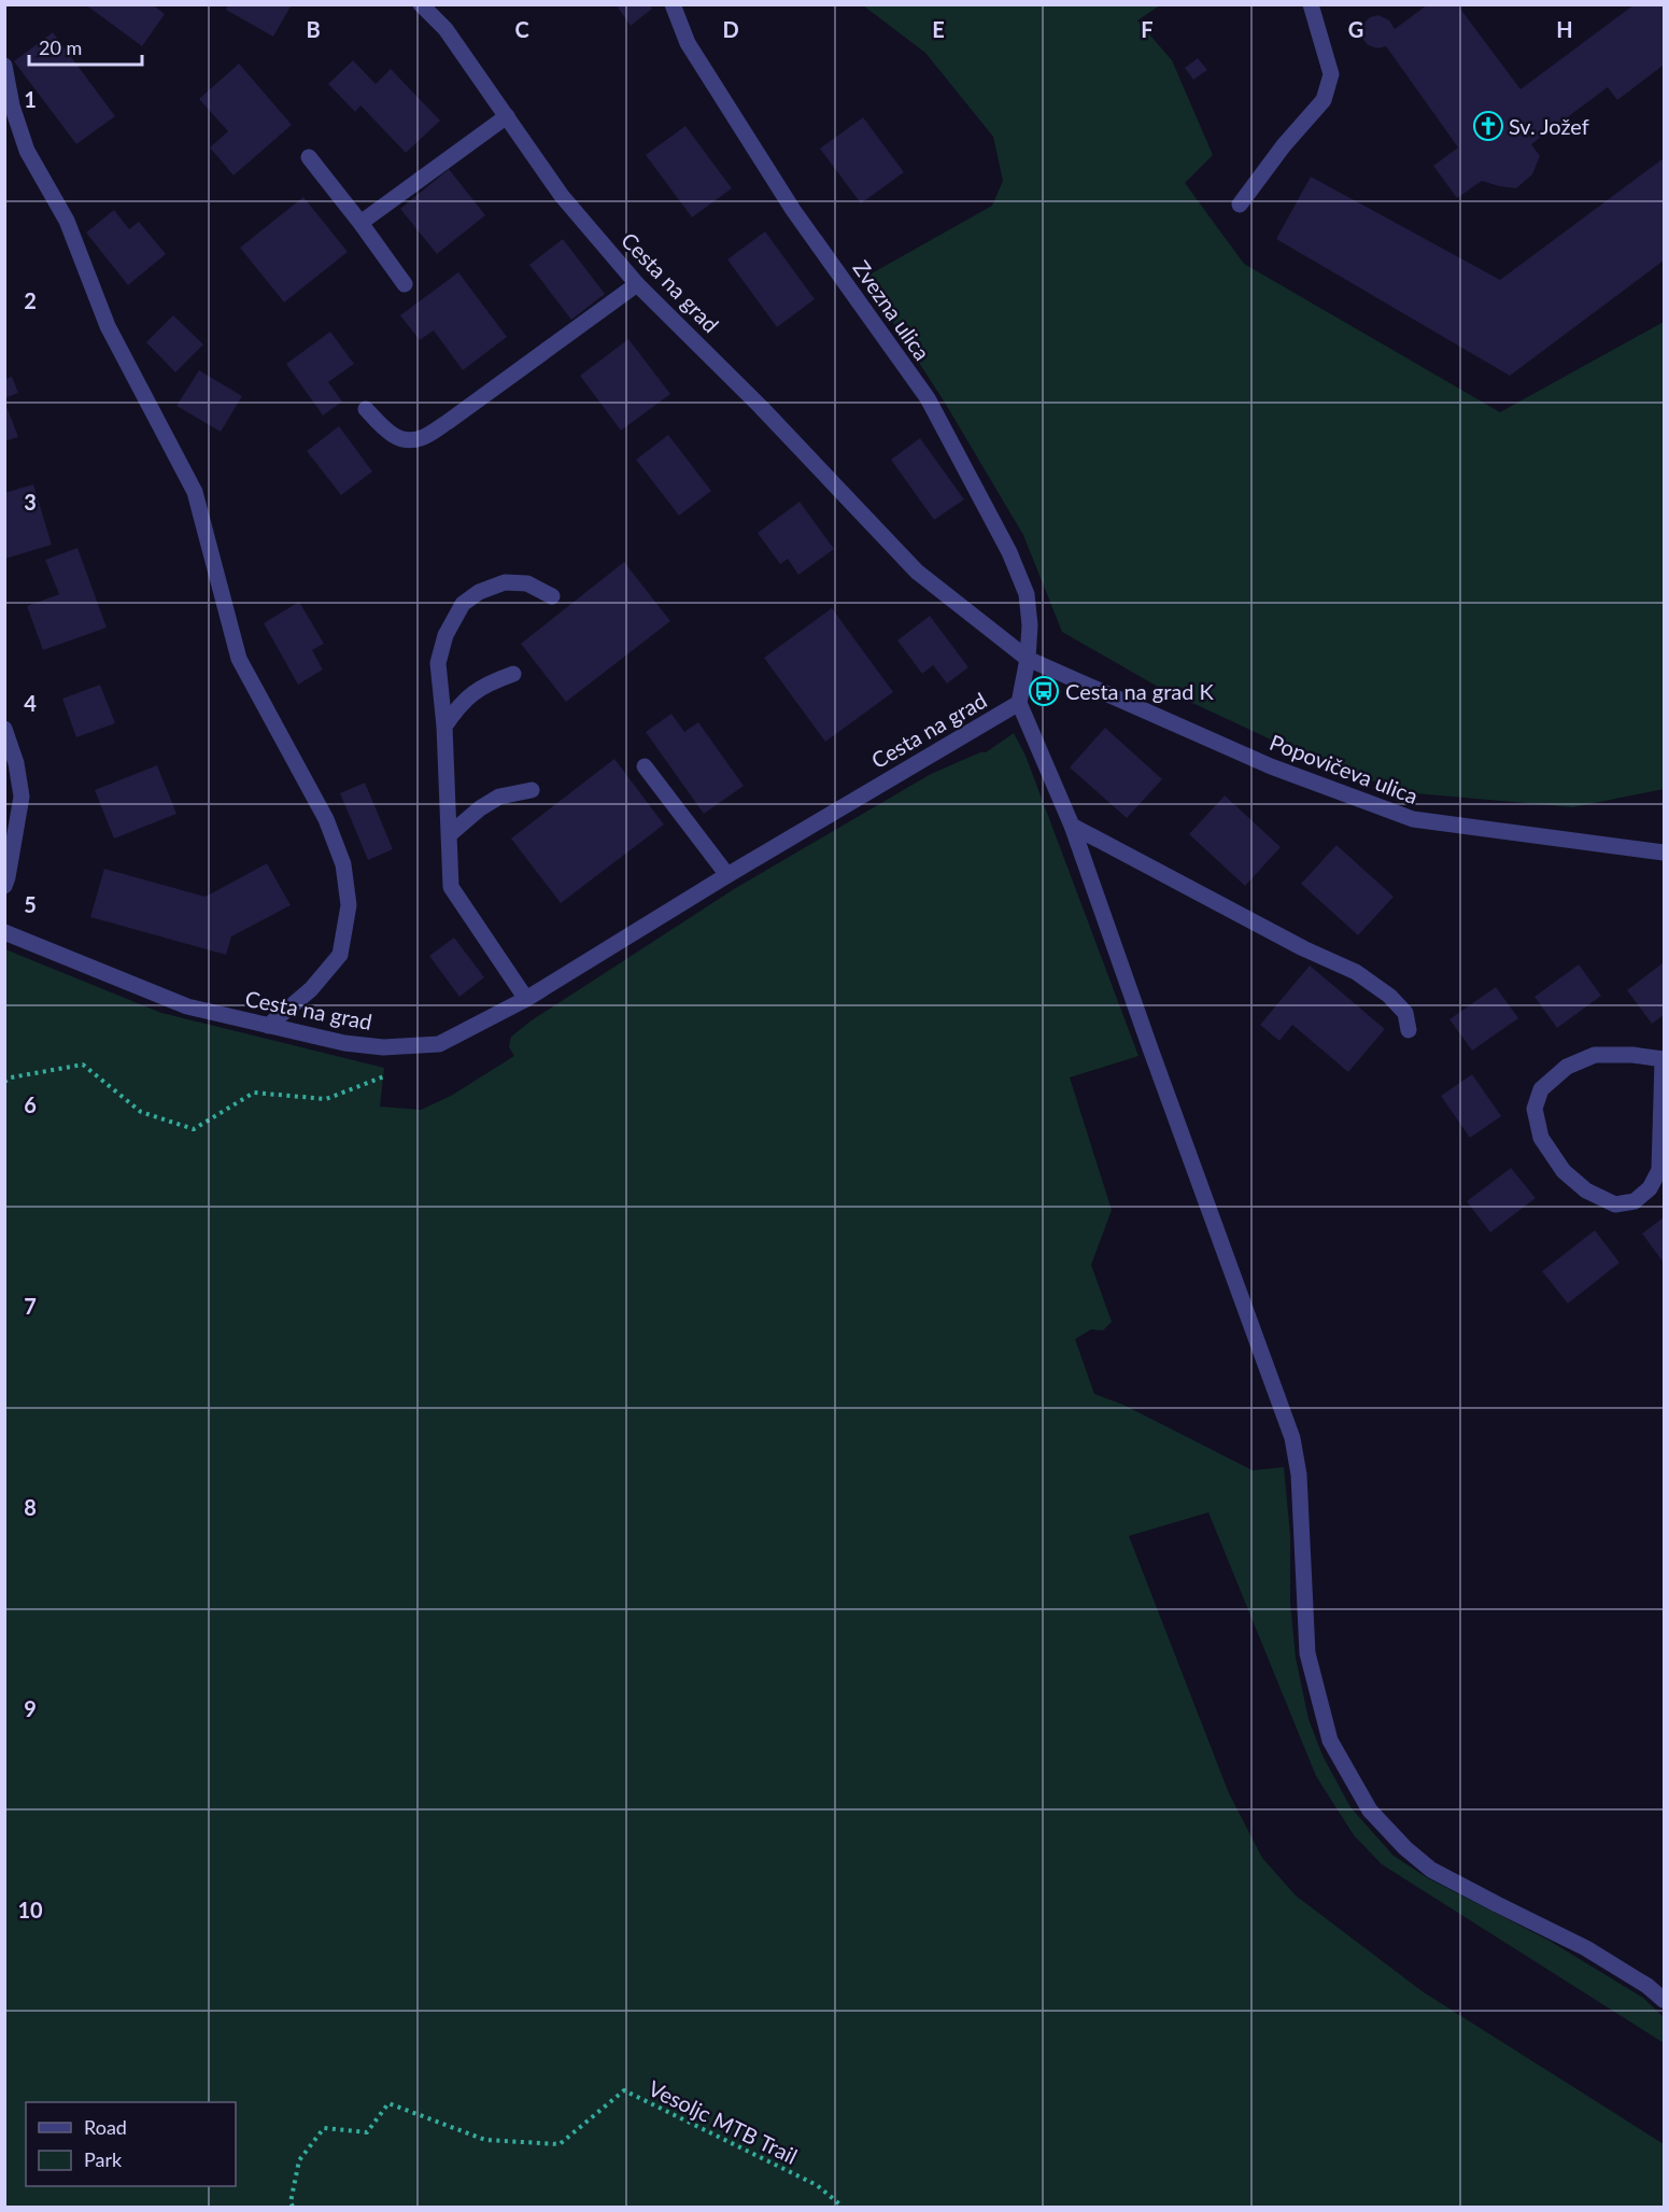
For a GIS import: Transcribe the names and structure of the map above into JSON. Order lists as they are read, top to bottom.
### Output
{
  "streets": {
    "street": ["Cesta na grad", "Zvezna ulica", "Popovičeva ulica"],
    "path": ["Vesoljc MTB Trail"]
  },
  "crossings": [
    ["Cesta na grad", "Zvezna ulica"],
    ["Cesta na grad", "Popovičeva ulica"],
    ["Zvezna ulica", "Popovičeva ulica"]
  ],
  "places": {
    "church": ["Sv. Jožef"],
    "bus stop": ["Cesta na grad K"]
  },
  "legend": ["Road", "Park"],
  "scale_bar": "20 m",
  "grid": {
    "columns": [
      "B",
      "C",
      "D",
      "E",
      "F",
      "G",
      "H"
    ],
    "rows": [
      "1",
      "2",
      "3",
      "4",
      "5",
      "6",
      "7",
      "8",
      "9",
      "10"
    ]
  }
}
